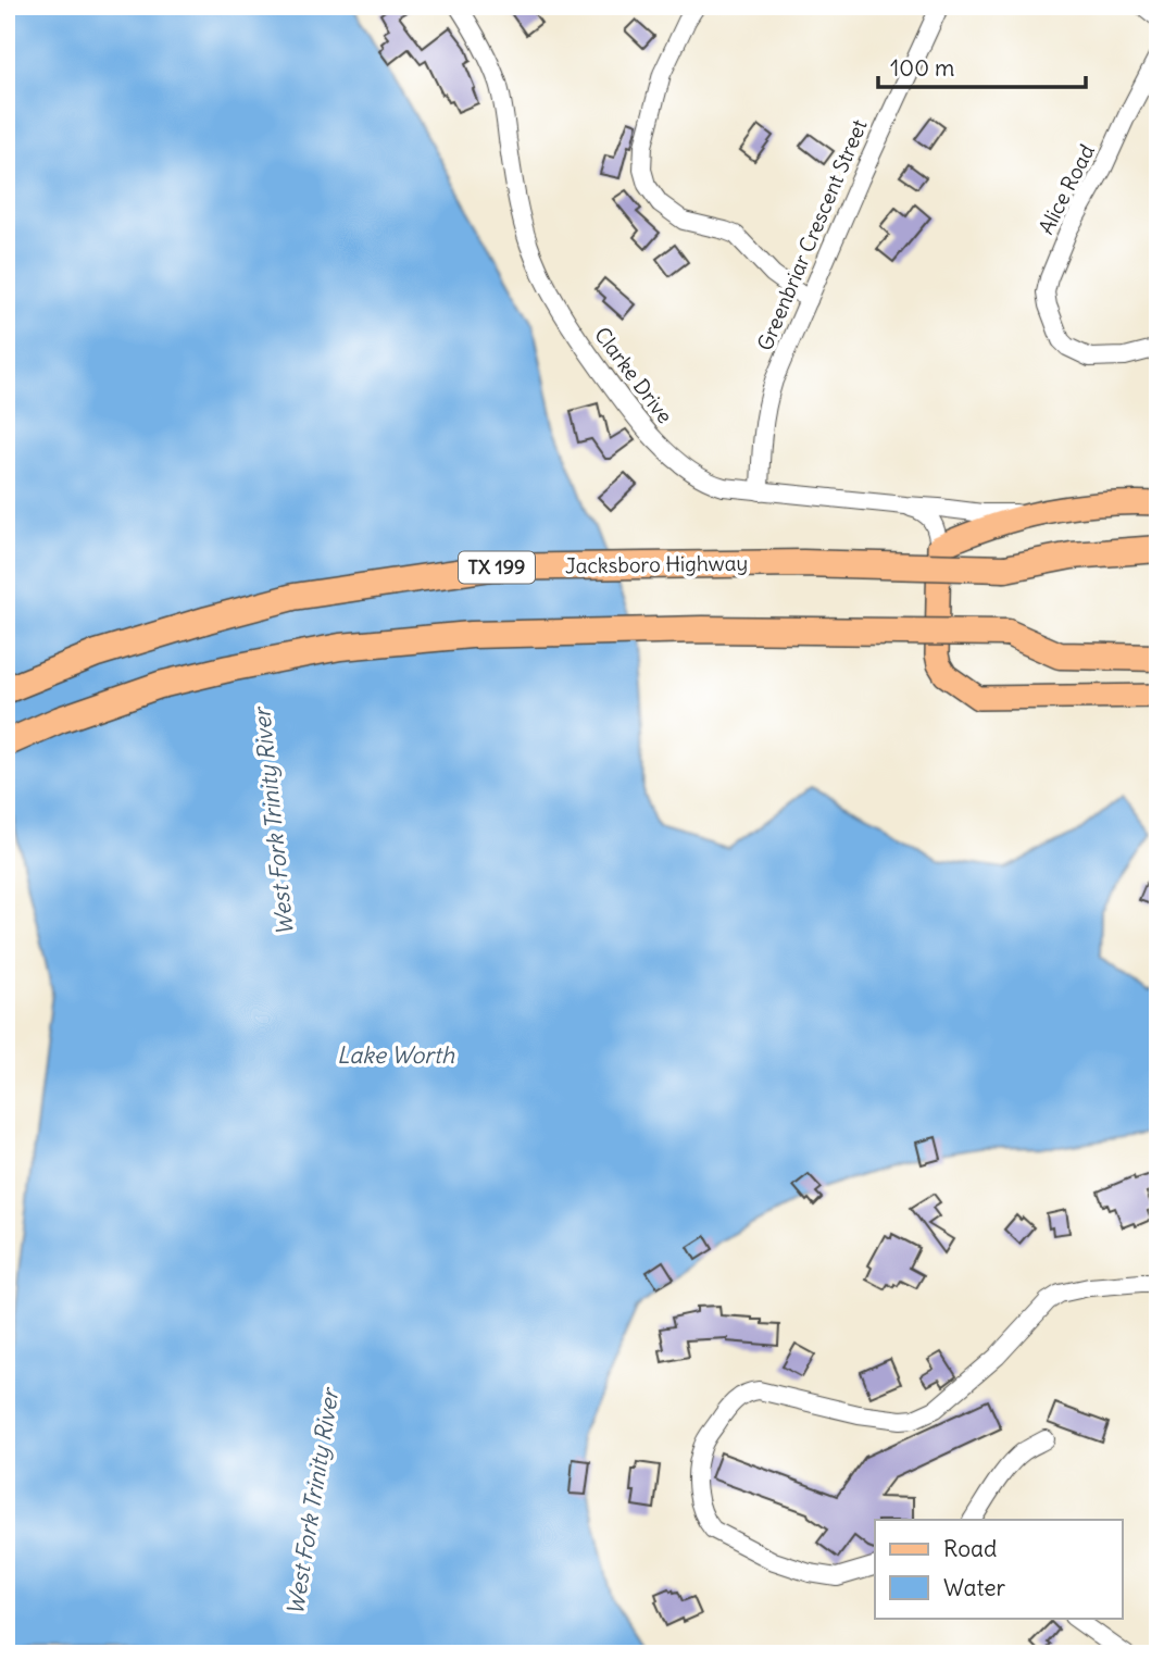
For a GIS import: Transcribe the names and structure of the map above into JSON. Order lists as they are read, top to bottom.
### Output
{
  "streets": {
    "highway": ["Jacksboro Highway", "TX 199"],
    "street": ["Alice Road", "Greenbriar Crescent Street", "Clarke Drive"]
  },
  "crossings": [
    ["Greenbriar Crescent Street", "Clarke Drive"]
  ],
  "water": ["West Fork Trinity River", "Lake Worth"],
  "legend": ["Road", "Water"],
  "scale_bar": "100 m"
}
